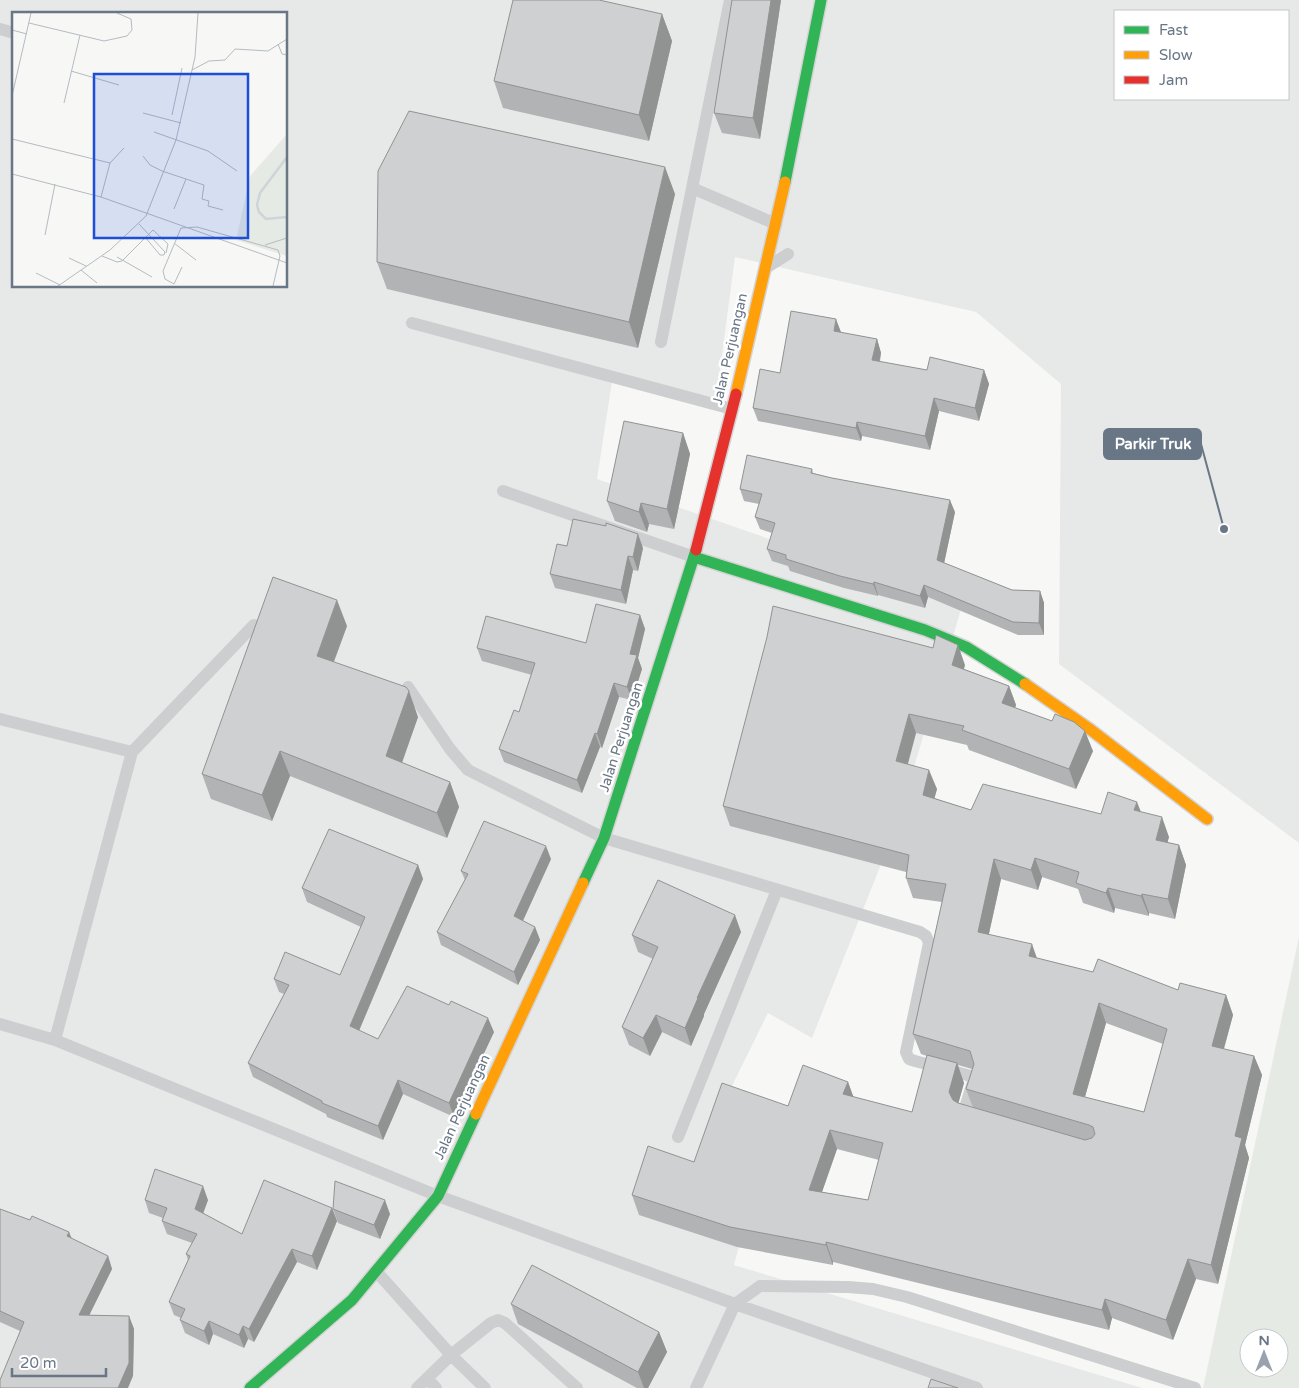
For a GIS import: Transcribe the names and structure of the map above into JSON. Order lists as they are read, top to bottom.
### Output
{
  "streets": {
    "street": ["Jalan Perjuangan"]
  },
  "places": ["Parkir Truk"],
  "legend": ["Fast", "Slow", "Jam"],
  "scale_bar": "20 m",
  "north": "top"
}
